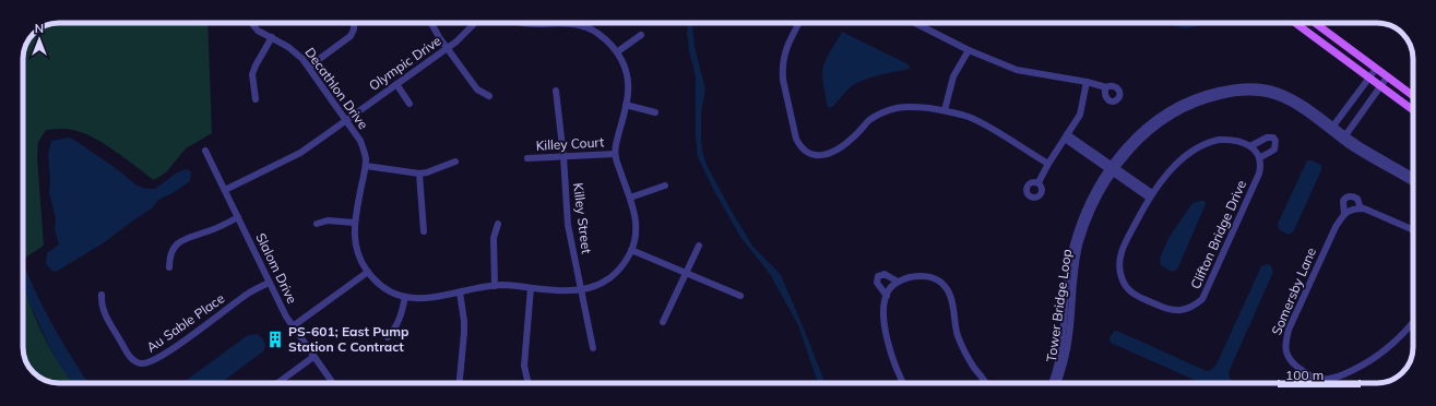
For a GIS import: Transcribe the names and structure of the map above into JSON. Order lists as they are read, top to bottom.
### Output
{
  "streets": {
    "street": [
      "Olympic Drive",
      "Decathlon Drive",
      "Killey Court",
      "Killey Street",
      "Clifton Bridge Drive",
      "Slalom Drive",
      "Somersby Lane",
      "Tower Bridge Loop",
      "Au Sable Place"
    ]
  },
  "crossings": [
    ["Olympic Drive", "Decathlon Drive"],
    ["Olympic Drive", "Slalom Drive"],
    ["Decathlon Drive", "Killey Court"],
    ["Decathlon Drive", "Killey Street"],
    ["Killey Court", "Killey Street"],
    ["Slalom Drive", "Au Sable Place"]
  ],
  "places": {
    "building": ["PS-601; East Pump Station C Contract"]
  },
  "scale_bar": "100 m",
  "north": "top"
}
